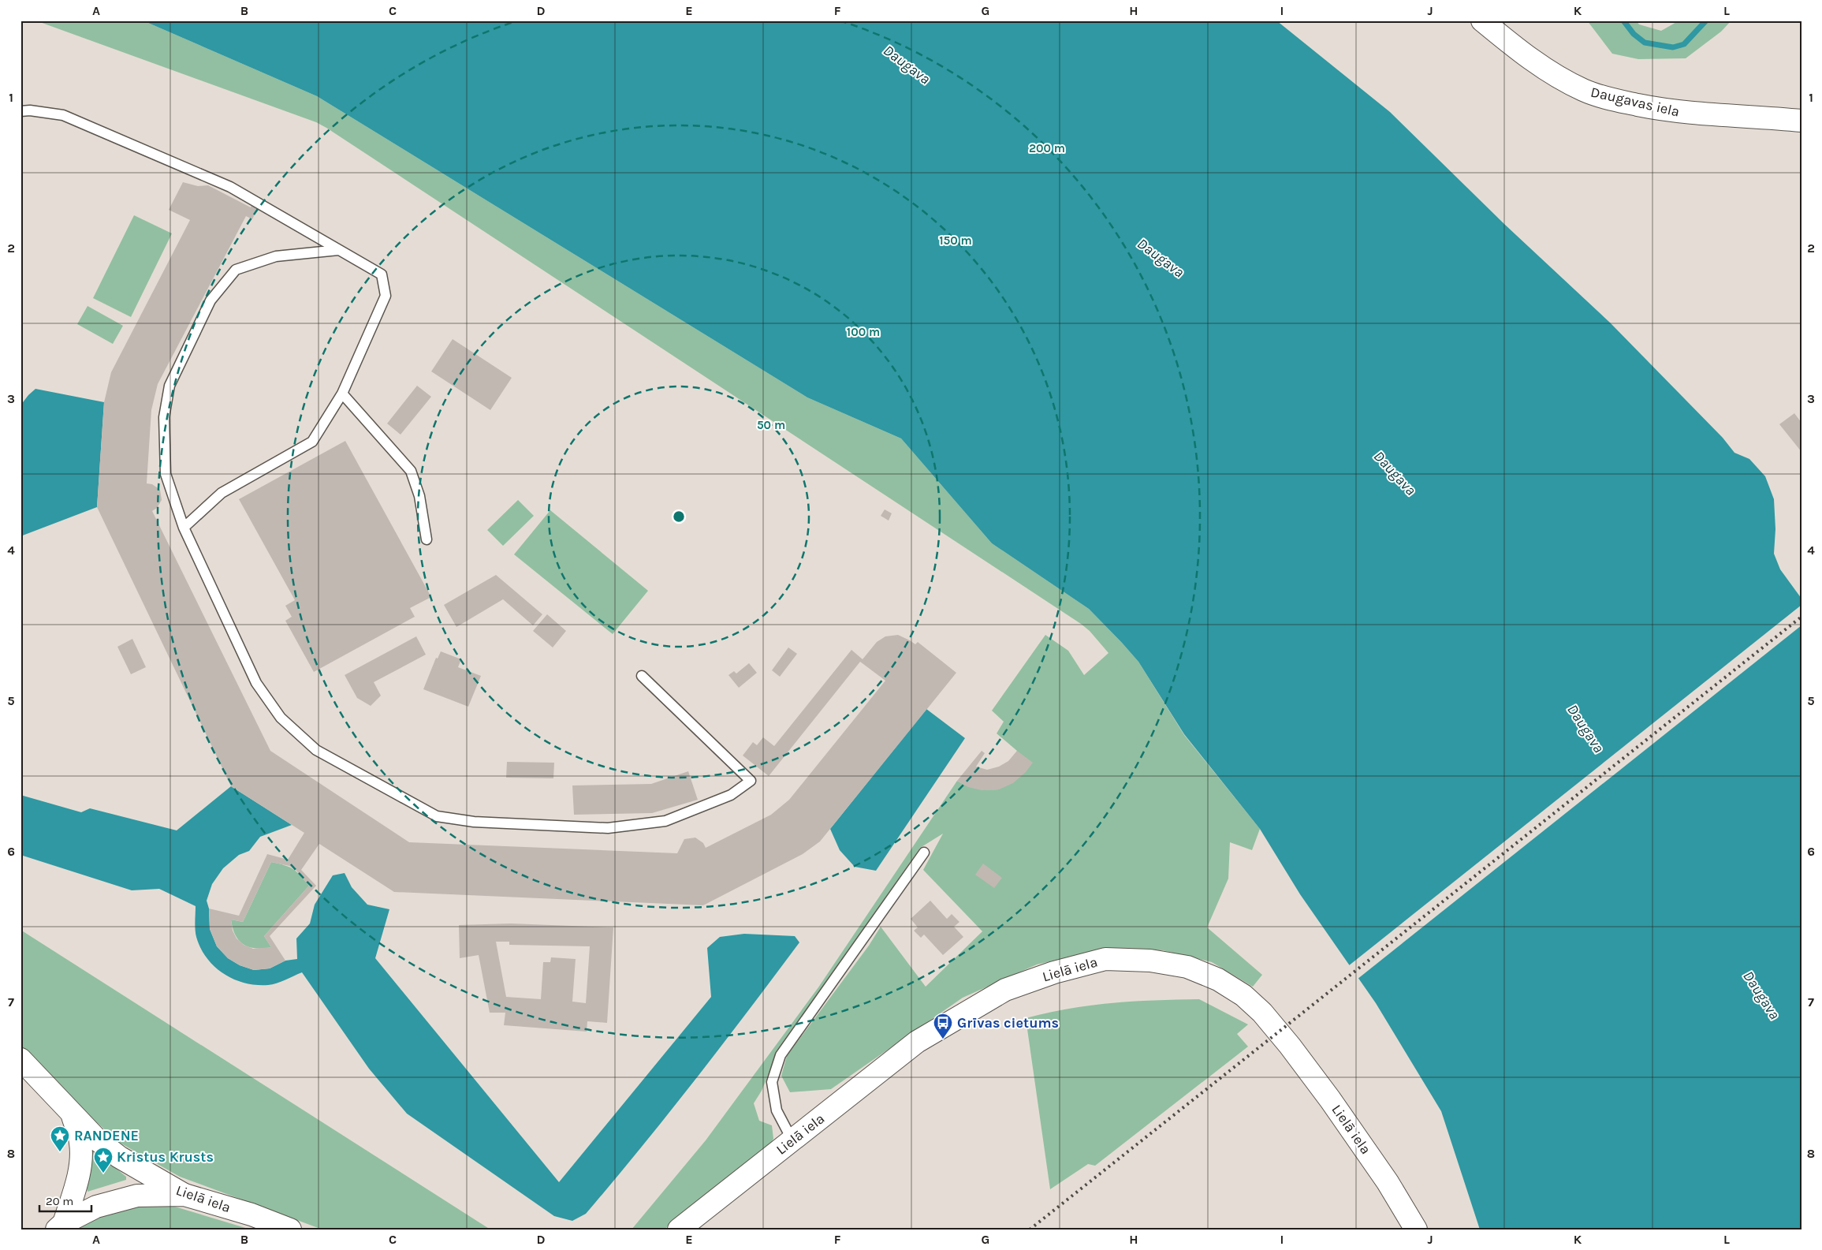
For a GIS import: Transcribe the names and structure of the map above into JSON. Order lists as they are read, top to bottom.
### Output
{
  "streets": {
    "main road": ["Daugavas iela", "Lielā iela"]
  },
  "water": ["Daugava"],
  "places": {
    "bus stop": ["Grīvas cietums"],
    "place": ["RANDENE", "Kristus Krusts"]
  },
  "scale_bar": "20 m",
  "grid": {
    "columns": [
      "A",
      "B",
      "C",
      "D",
      "E",
      "F",
      "G",
      "H",
      "I",
      "J",
      "K",
      "L"
    ],
    "rows": [
      "1",
      "2",
      "3",
      "4",
      "5",
      "6",
      "7",
      "8"
    ]
  },
  "rings": [
    "200 m",
    "150 m",
    "100 m",
    "50 m"
  ]
}
